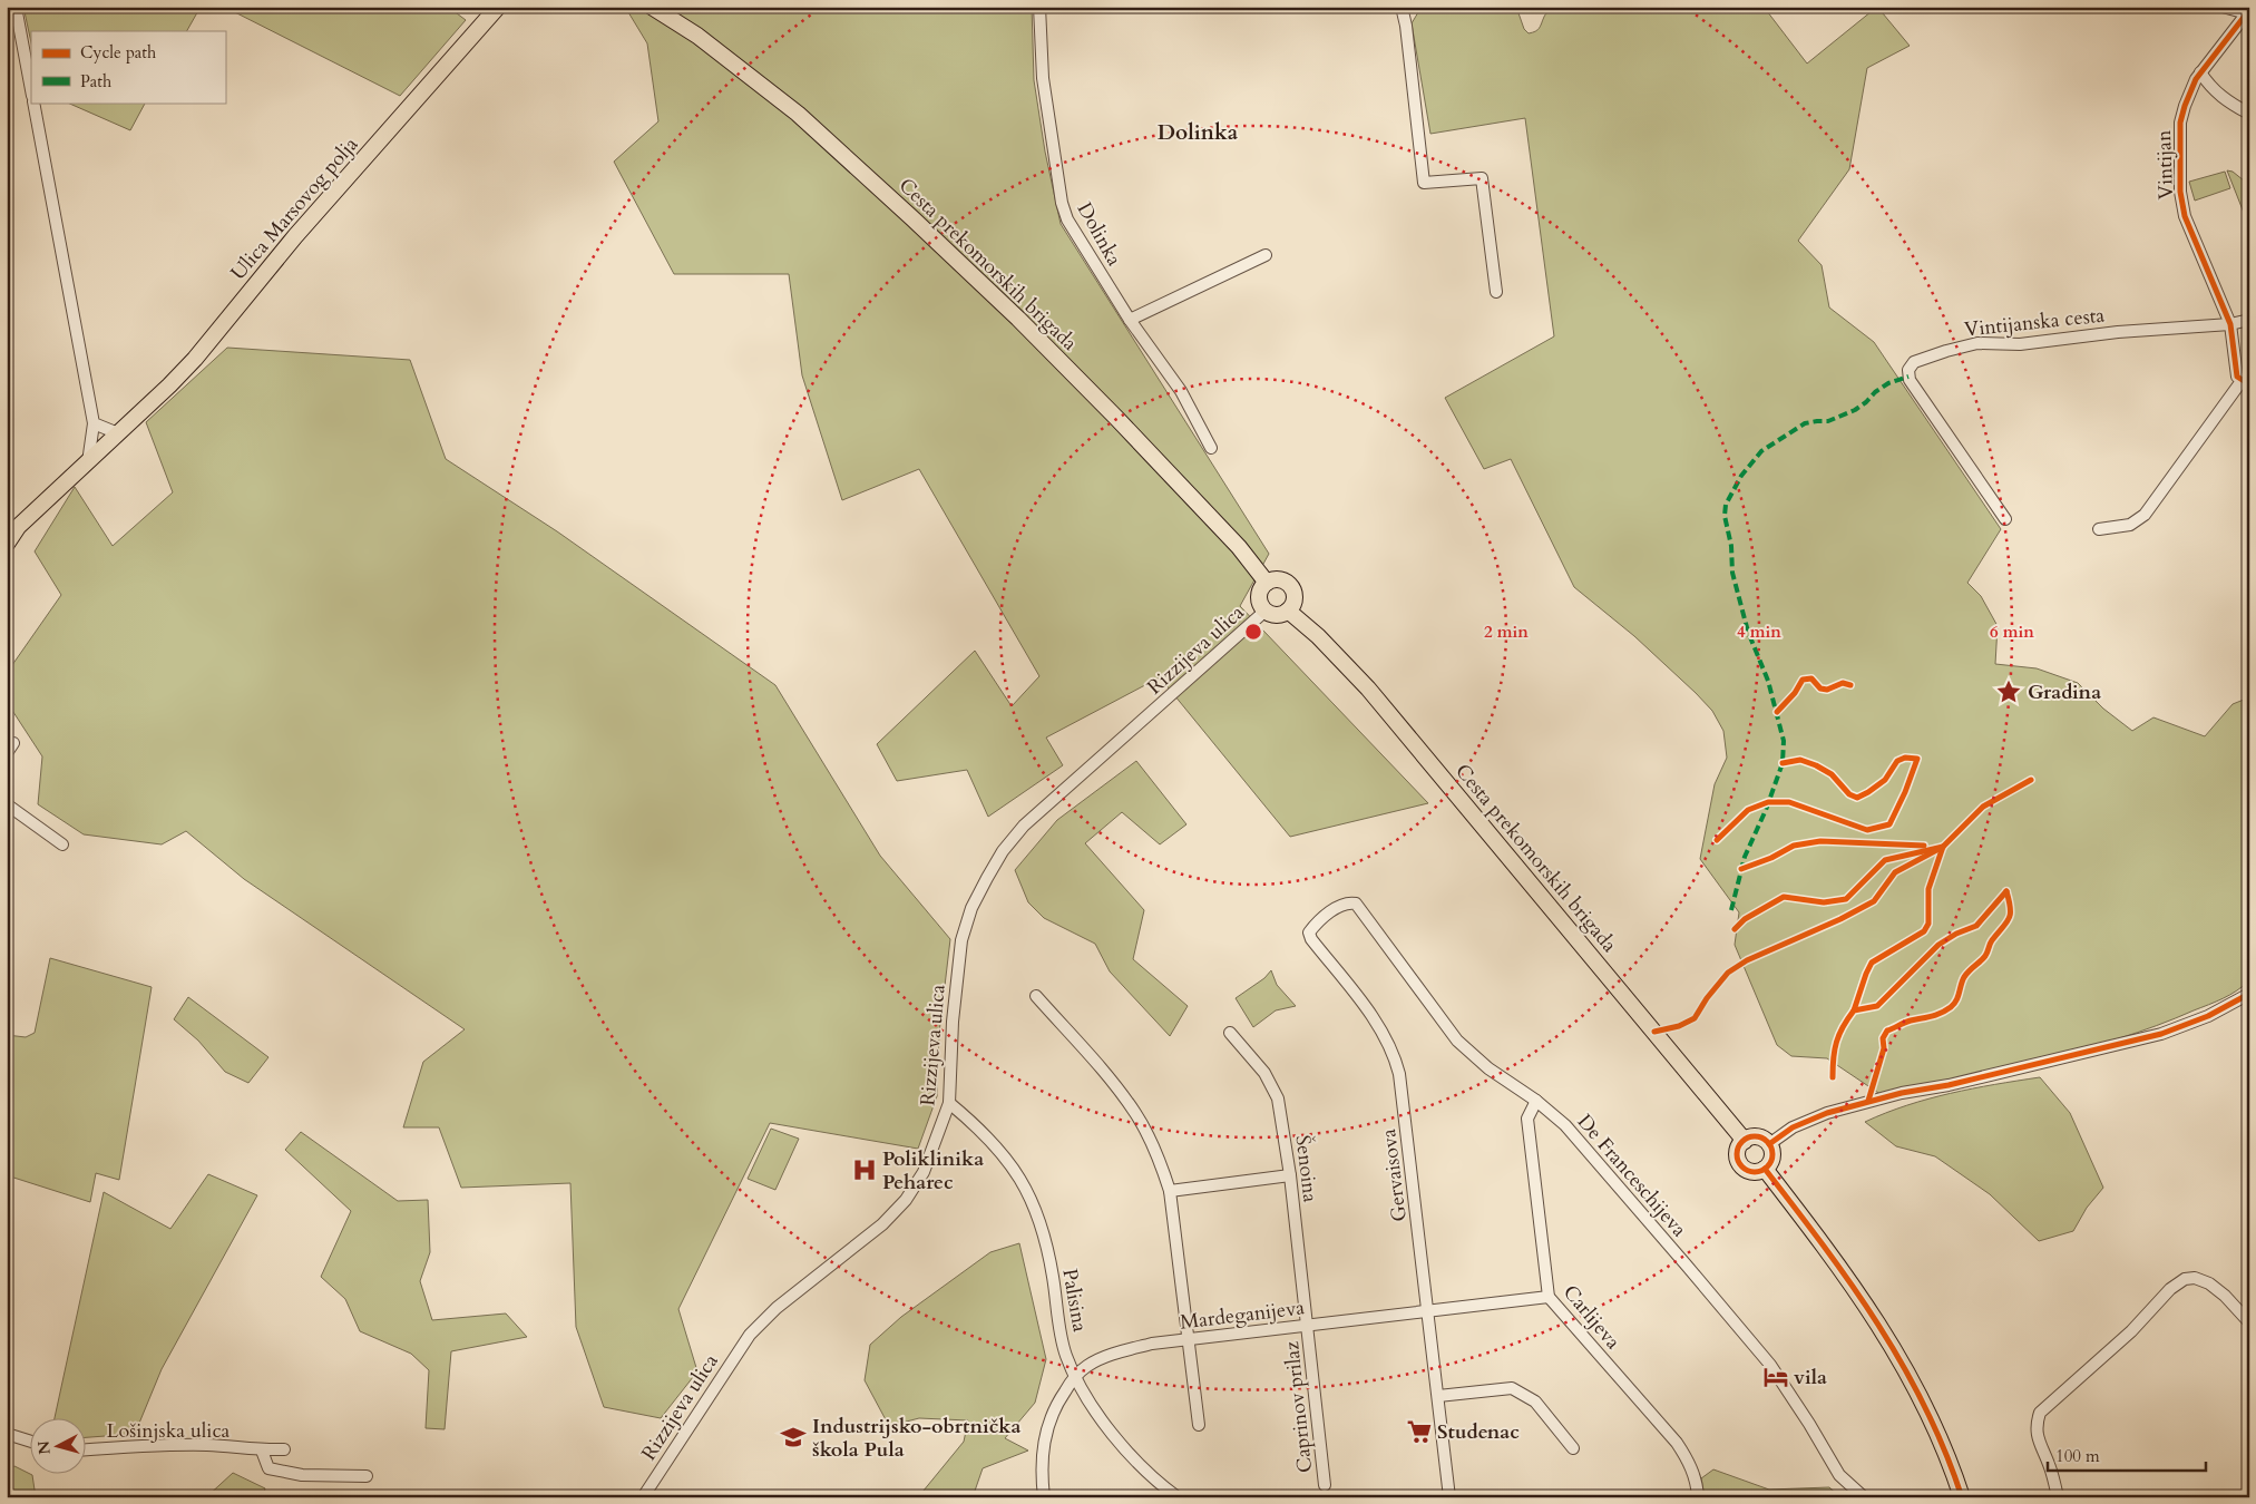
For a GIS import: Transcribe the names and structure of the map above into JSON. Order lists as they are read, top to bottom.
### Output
{
  "streets": {
    "main road": ["Ulica Marsovog polja", "Cesta prekomorskih brigada"],
    "street": [
      "Vintijan",
      "Dolinka",
      "Vintijanska cesta",
      "Rizzijeva ulica",
      "Šenoina",
      "Gervaisova",
      "De Franceschijeva",
      "Palisina",
      "Mardeganijeva",
      "Carlijeva",
      "Caprinov prilaz",
      "Lošinjska ulica"
    ]
  },
  "crossings": [
    ["Vintijan", "Vintijanska cesta"],
    ["Cesta prekomorskih brigada", "Rizzijeva ulica"],
    ["Rizzijeva ulica", "Palisina"],
    ["Šenoina", "Mardeganijeva"],
    ["Šenoina", "Caprinov prilaz"],
    ["Gervaisova", "De Franceschijeva"],
    ["Gervaisova", "Mardeganijeva"],
    ["De Franceschijeva", "Carlijeva"],
    ["Palisina", "Mardeganijeva"],
    ["Mardeganijeva", "Carlijeva"],
    ["Mardeganijeva", "Caprinov prilaz"]
  ],
  "districts": ["Dolinka"],
  "places": {
    "place": ["Gradina"],
    "hospital": ["Poliklinika Peharec"],
    "hotel": ["vila"],
    "supermarket": ["Studenac"],
    "school or university": ["Industrijsko-obrtnička škola Pula"]
  },
  "legend": ["Cycle path", "Path"],
  "scale_bar": "100 m",
  "north": "left",
  "rings": ["2 min", "4 min", "6 min"]
}
